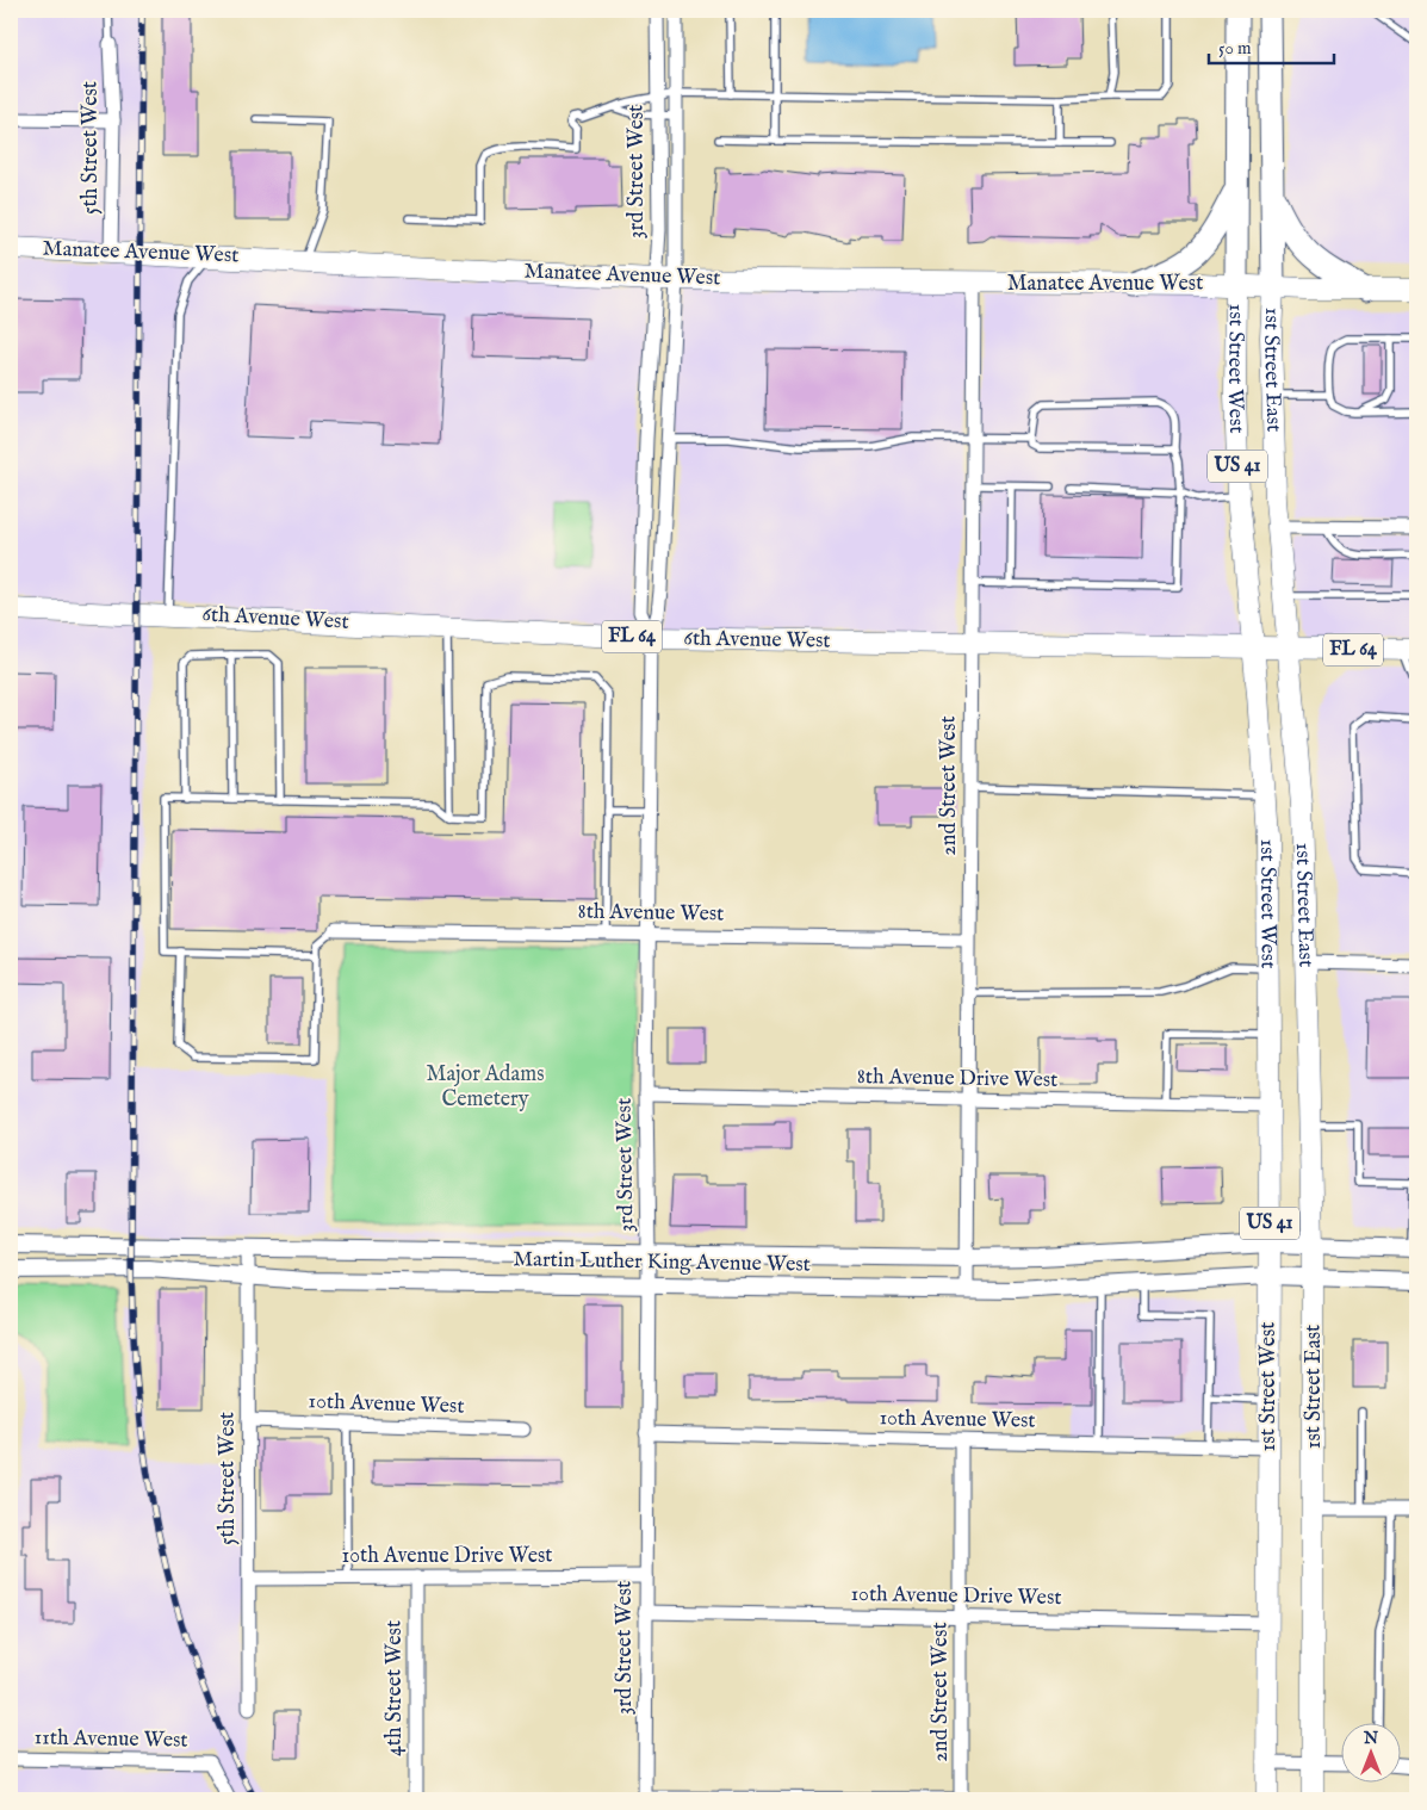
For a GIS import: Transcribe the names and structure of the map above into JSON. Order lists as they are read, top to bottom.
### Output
{
  "streets": {
    "highway": ["1st Street West", "1st Street East", "US 41"],
    "main road": ["Manatee Avenue West", "6th Avenue West", "FL 64"],
    "street": [
      "5th Street West",
      "3rd Street West",
      "2nd Street West",
      "8th Avenue West",
      "8th Avenue Drive West",
      "Martin Luther King Avenue West",
      "10th Avenue West",
      "10th Avenue Drive West",
      "4th Street West",
      "11th Avenue West"
    ]
  },
  "crossings": [
    ["5th Street West", "Manatee Avenue West"],
    ["5th Street West", "Martin Luther King Avenue West"],
    ["5th Street West", "10th Avenue West"],
    ["5th Street West", "10th Avenue Drive West"],
    ["3rd Street West", "Manatee Avenue West"],
    ["3rd Street West", "6th Avenue West"],
    ["3rd Street West", "8th Avenue West"],
    ["3rd Street West", "8th Avenue Drive West"],
    ["3rd Street West", "Martin Luther King Avenue West"],
    ["3rd Street West", "10th Avenue West"],
    ["3rd Street West", "10th Avenue Drive West"],
    ["Manatee Avenue West", "1st Street West"],
    ["Manatee Avenue West", "1st Street East"],
    ["Manatee Avenue West", "2nd Street West"],
    ["1st Street West", "6th Avenue West"],
    ["1st Street West", "8th Avenue Drive West"],
    ["1st Street West", "Martin Luther King Avenue West"],
    ["1st Street West", "10th Avenue West"],
    ["1st Street West", "10th Avenue Drive West"],
    ["1st Street East", "6th Avenue West"],
    ["1st Street East", "FL 64"],
    ["1st Street East", "Martin Luther King Avenue West"],
    ["6th Avenue West", "FL 64"],
    ["6th Avenue West", "2nd Street West"],
    ["2nd Street West", "8th Avenue West"],
    ["2nd Street West", "8th Avenue Drive West"],
    ["2nd Street West", "Martin Luther King Avenue West"],
    ["2nd Street West", "10th Avenue West"],
    ["2nd Street West", "10th Avenue Drive West"],
    ["10th Avenue Drive West", "4th Street West"]
  ],
  "parks": ["Major Adams Cemetery"],
  "scale_bar": "50 m",
  "north": "top"
}
